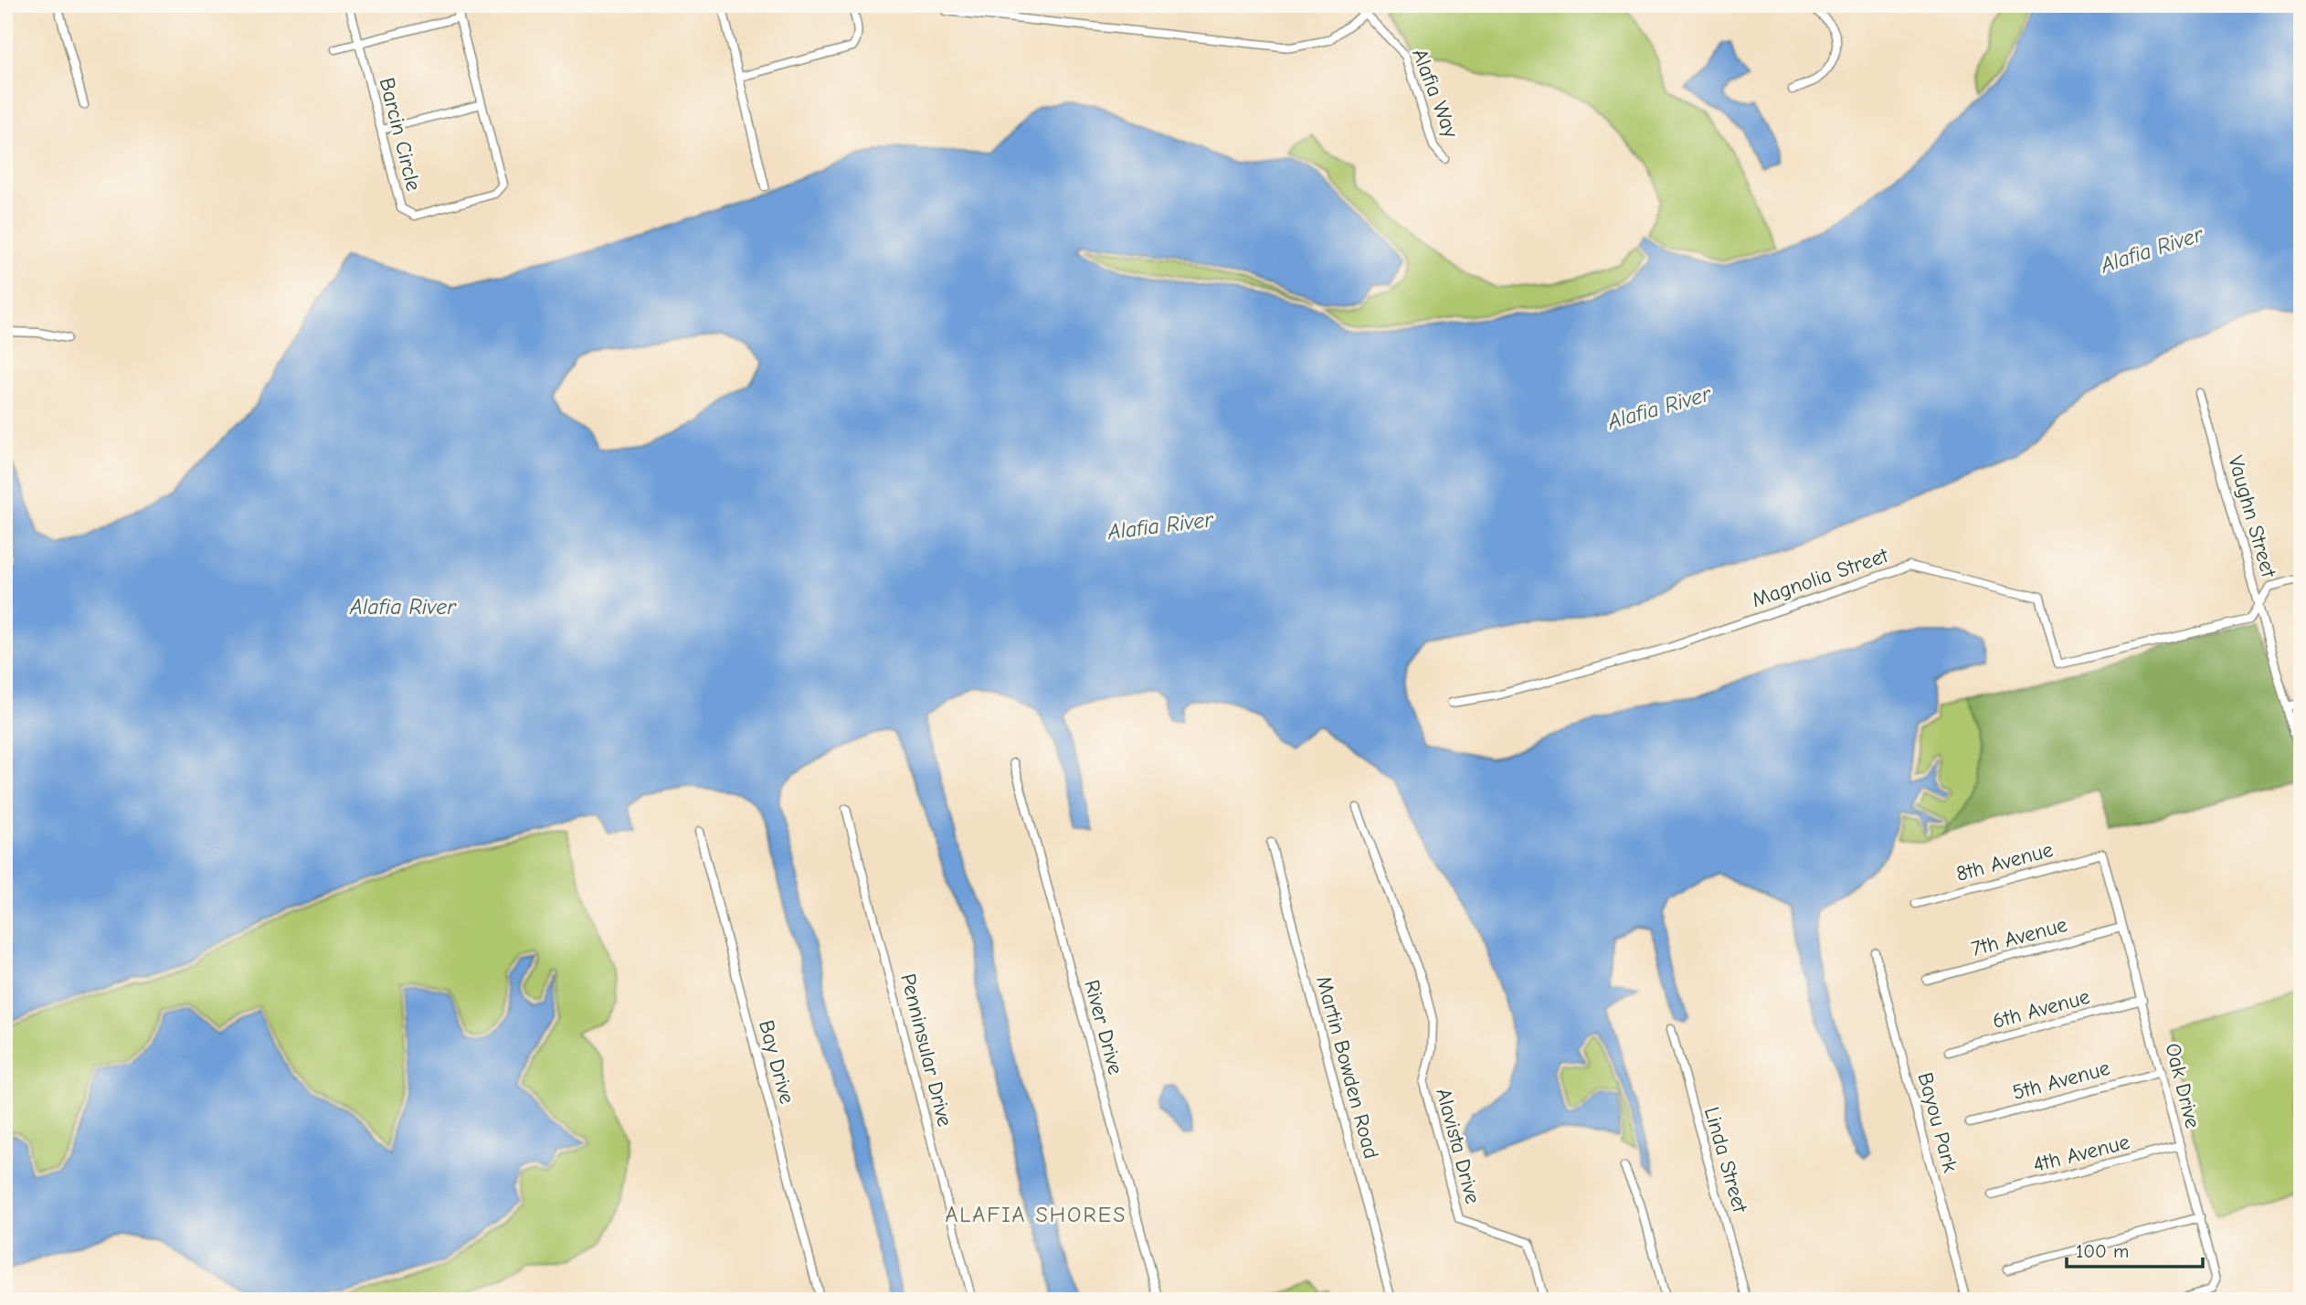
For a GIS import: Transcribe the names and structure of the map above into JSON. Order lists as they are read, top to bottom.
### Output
{
  "streets": {
    "street": [
      "Alafia Way",
      "Barcin Circle",
      "Vaughn Street",
      "Magnolia Street",
      "8th Avenue",
      "7th Avenue",
      "6th Avenue",
      "River Drive",
      "Penninsular Drive",
      "Bay Drive",
      "Martin Bowden Road",
      "5th Avenue",
      "Oak Drive",
      "Bayou Park",
      "Alavista Drive",
      "4th Avenue",
      "Linda Street"
    ]
  },
  "crossings": [
    ["Vaughn Street", "Magnolia Street"],
    ["8th Avenue", "Oak Drive"],
    ["7th Avenue", "Oak Drive"],
    ["6th Avenue", "Oak Drive"],
    ["5th Avenue", "Oak Drive"],
    ["Oak Drive", "4th Avenue"]
  ],
  "districts": ["ALAFIA SHORES"],
  "water": ["Alafia River"],
  "scale_bar": "100 m"
}
